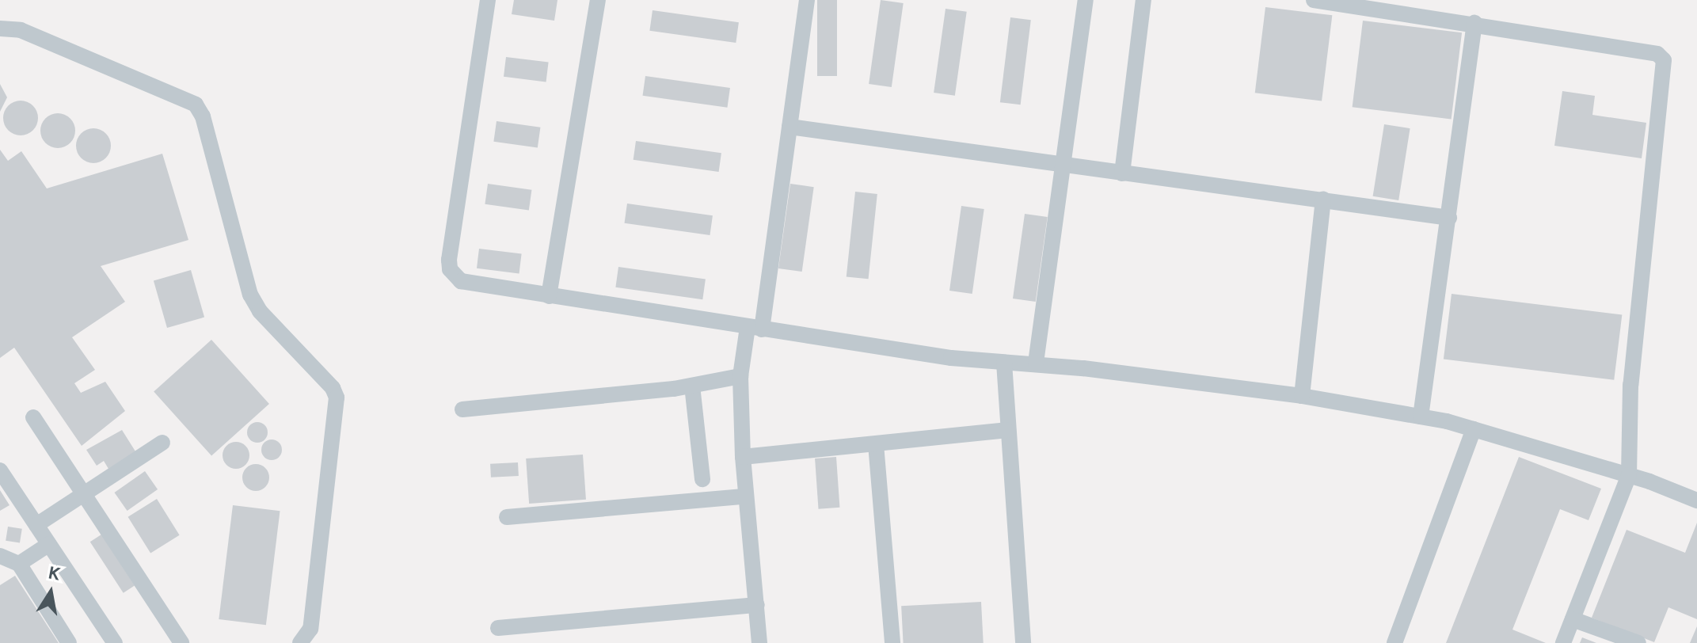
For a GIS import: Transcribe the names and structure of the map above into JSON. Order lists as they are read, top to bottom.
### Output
{
  "north": "top"
}
